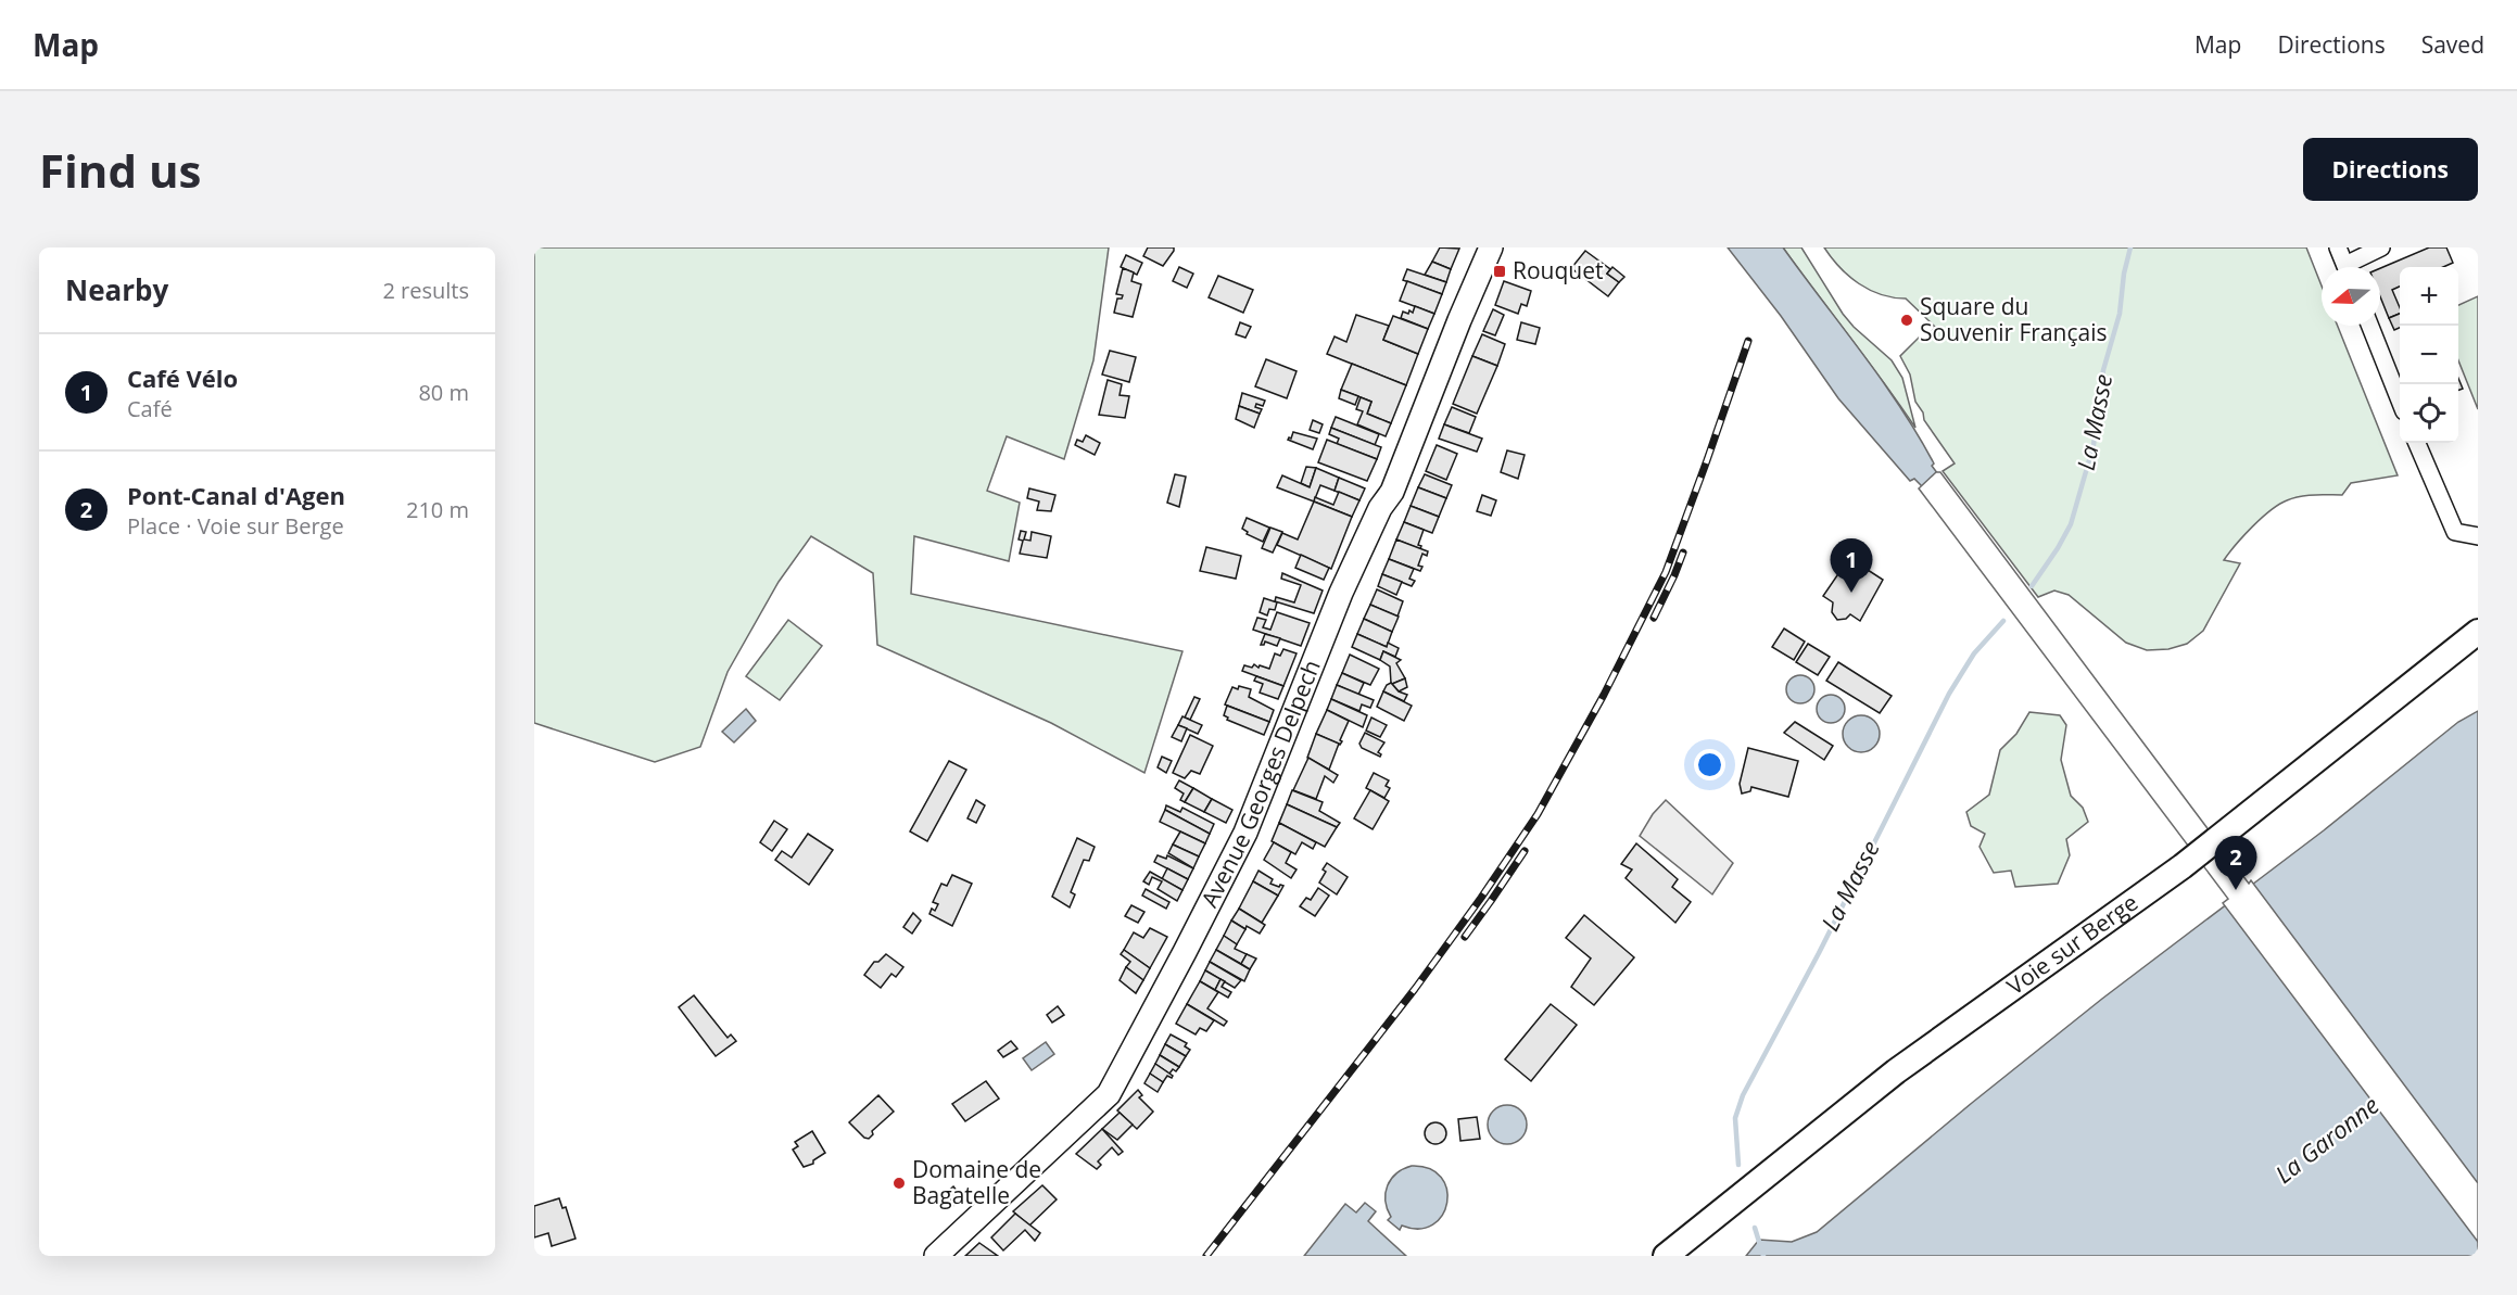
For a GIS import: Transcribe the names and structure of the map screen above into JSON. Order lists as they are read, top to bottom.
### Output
{
  "streets": {
    "main road": ["Avenue Georges Delpech", "Voie sur Berge"]
  },
  "water": ["La Masse", "La Garonne"],
  "places": {
    "transit": ["Rouquet"],
    "other": ["Square du Souvenir Français", "Domaine de Bagatelle"]
  },
  "north": "left",
  "page": {
    "header": "Map",
    "nav": ["Map", "Directions", "Saved"],
    "buttons": "Directions",
    "title": "Find us",
    "heading": ["Nearby", "2 results"],
    "map_buttons": ["+", "−"],
    "list": [
      {
        "mark": "1",
        "name": "Café Vélo",
        "note": "Café",
        "value": "80 m"
      },
      {
        "mark": "2",
        "name": "Pont-Canal d'Agen",
        "note": "Place · Voie sur Berge",
        "value": "210 m"
      }
    ],
    "pins": ["1", "2"]
  }
}
